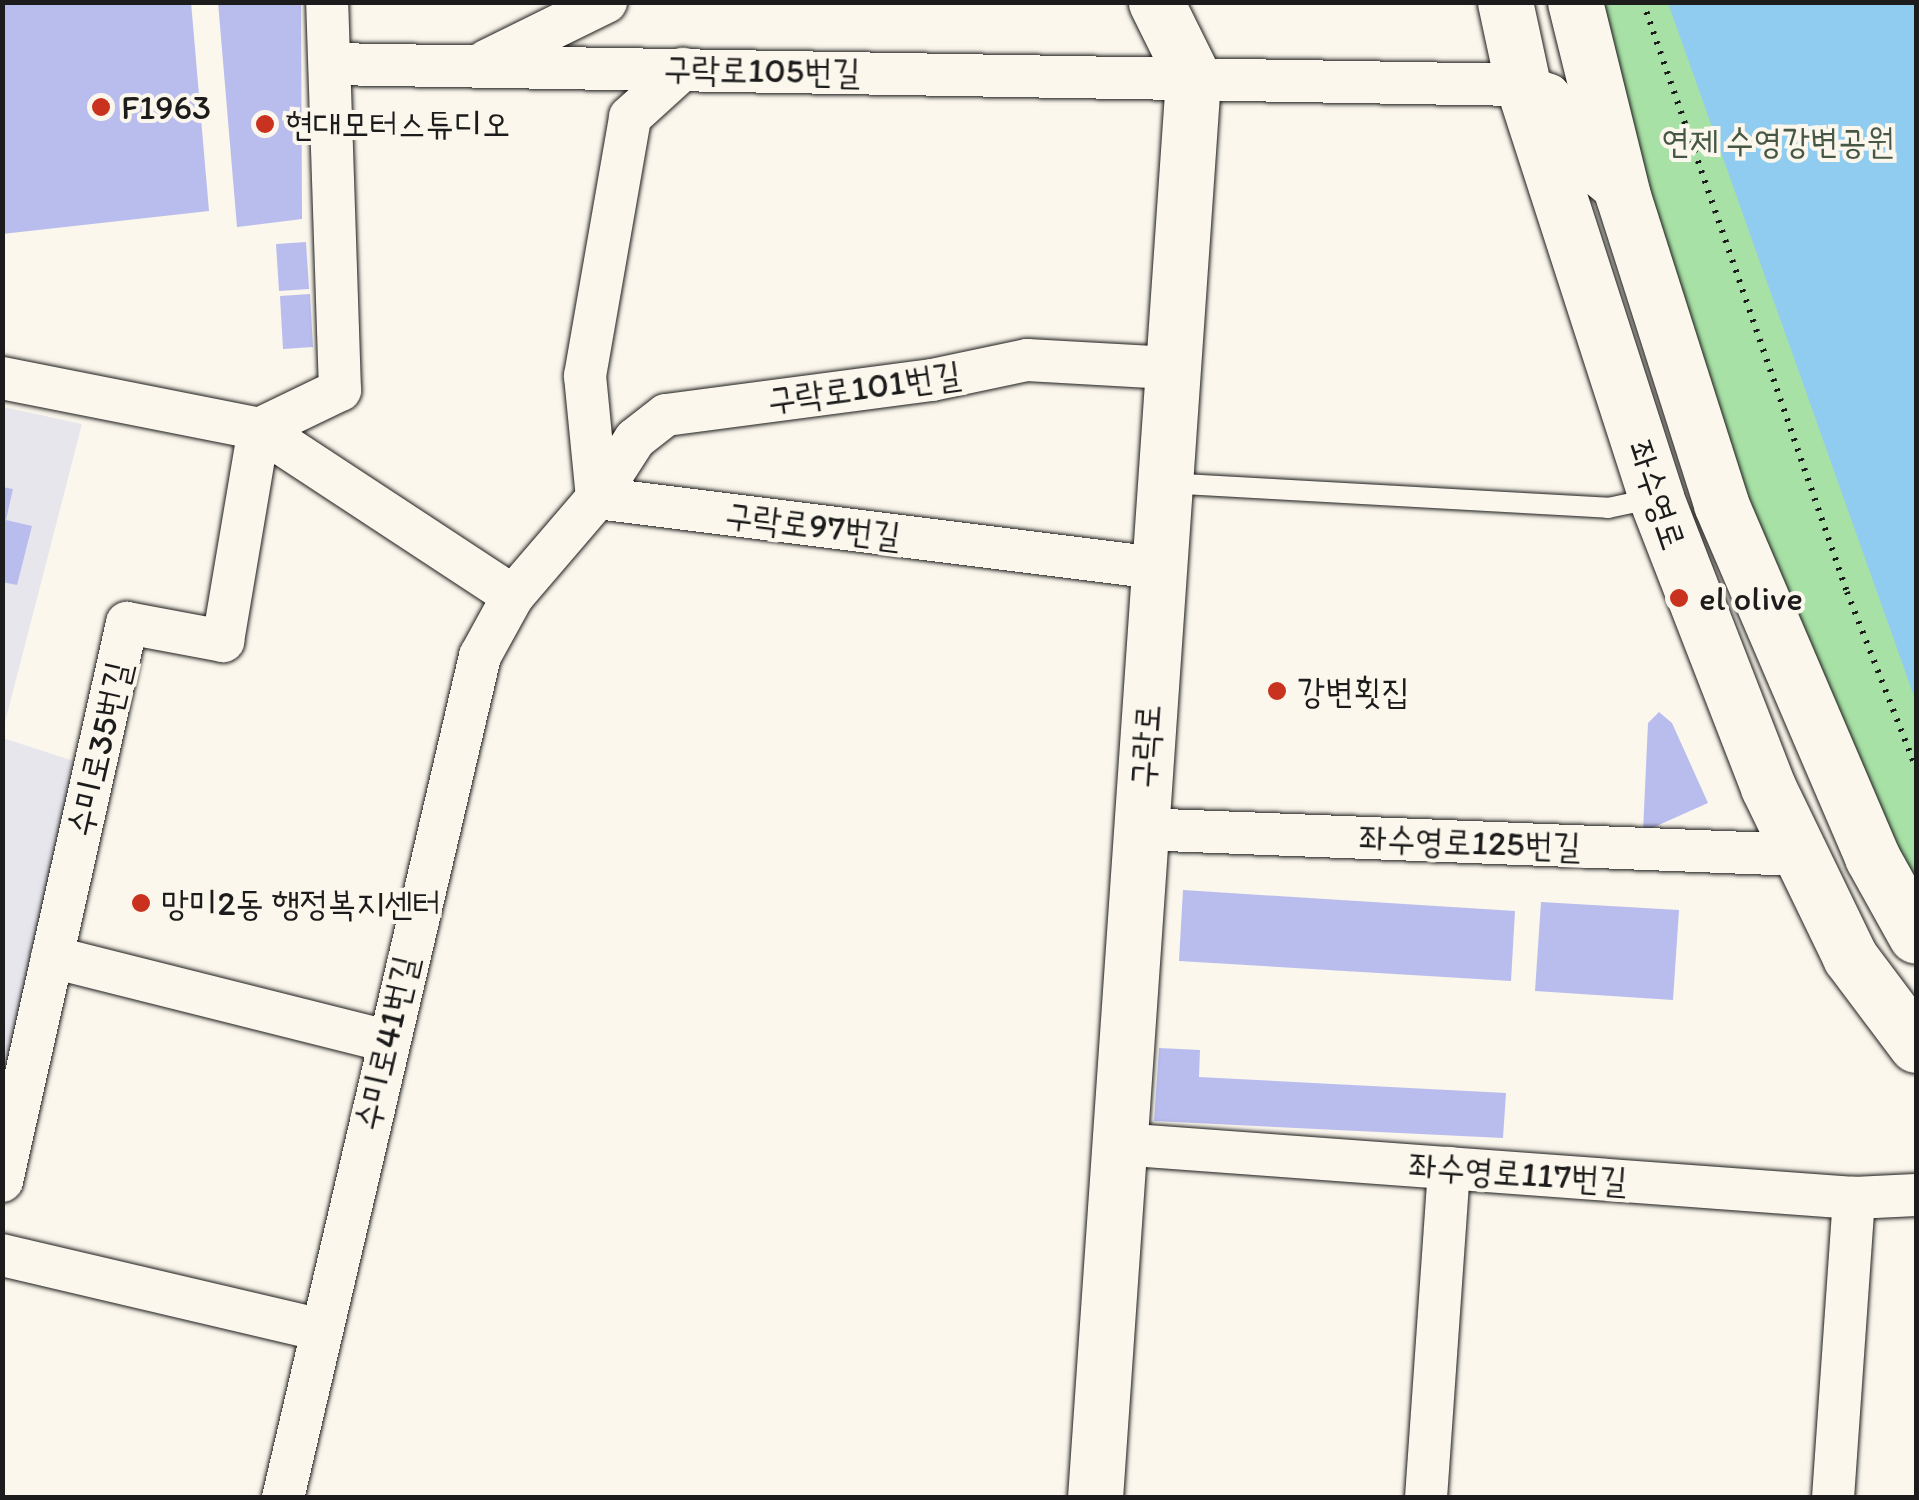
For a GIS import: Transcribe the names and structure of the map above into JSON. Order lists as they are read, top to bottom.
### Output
{
  "streets": {
    "main road": ["좌수영로", "구락로"],
    "street": [
      "구락로105번길",
      "구락로101번길",
      "구락로97번길",
      "수미로35번길",
      "좌수영로125번길",
      "수미로41번길",
      "좌수영로117번길"
    ]
  },
  "crossings": [
    ["구락로105번길", "구락로"],
    ["구락로101번길", "구락로97번길"],
    ["구락로101번길", "구락로"],
    ["좌수영로", "좌수영로125번길"],
    ["구락로97번길", "구락로"],
    ["구락로", "좌수영로125번길"],
    ["구락로", "좌수영로117번길"]
  ],
  "parks": ["연제 수영강변공원"],
  "places": [
    "F1963",
    "현대모터스튜디오",
    "el olive",
    "강변횟집",
    "망미2동 행정복지센터"
  ]
}
